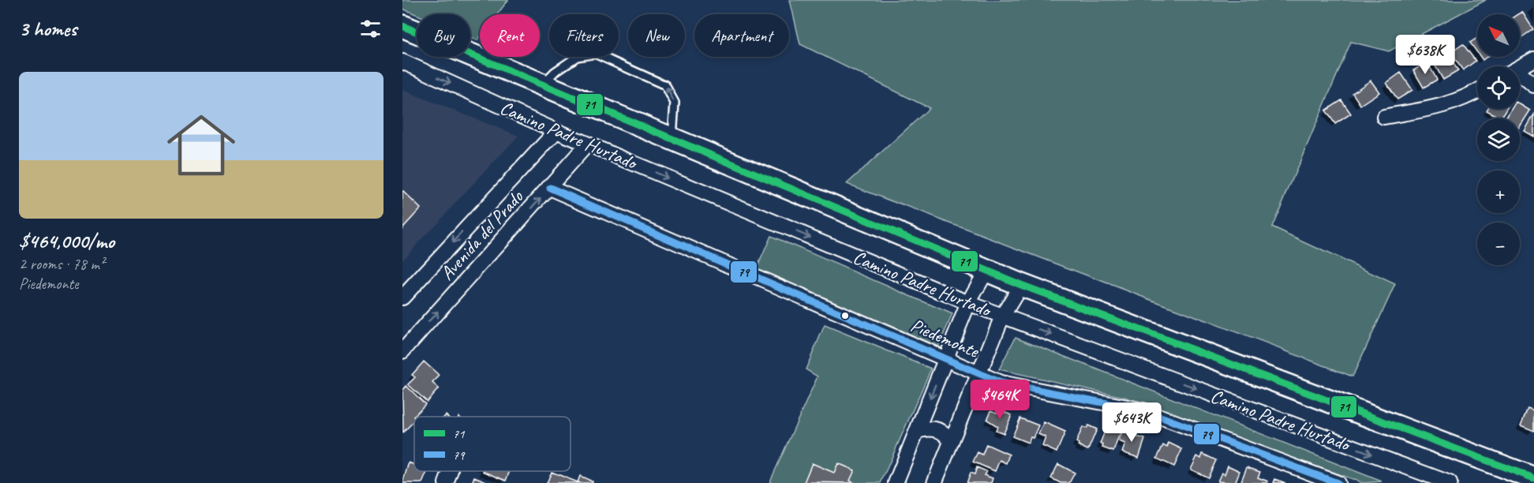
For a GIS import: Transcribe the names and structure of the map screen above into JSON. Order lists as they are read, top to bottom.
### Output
{
  "streets": {
    "main road": ["Camino Padre Hurtado"],
    "street": ["Avenida del Prado", "Piedemonte"]
  },
  "crossings": [
    ["Camino Padre Hurtado", "Avenida del Prado"],
    ["Avenida del Prado", "Piedemonte"]
  ],
  "lines": ["transit line 71", "transit line 79"],
  "legend": ["71", "79"],
  "north": "top left",
  "page": {
    "heading": "3 homes",
    "map_buttons": ["+", "−"],
    "chip": [
      "Buy",
      "Rent",
      "Filters",
      "New",
      "Apartment"
    ],
    "price": ["$638K", "$464K", "$643K"],
    "list": [
      {
        "name": "$464,000/mo",
        "note": "2 rooms · 78 m² · Piedemonte"
      }
    ]
  }
}
